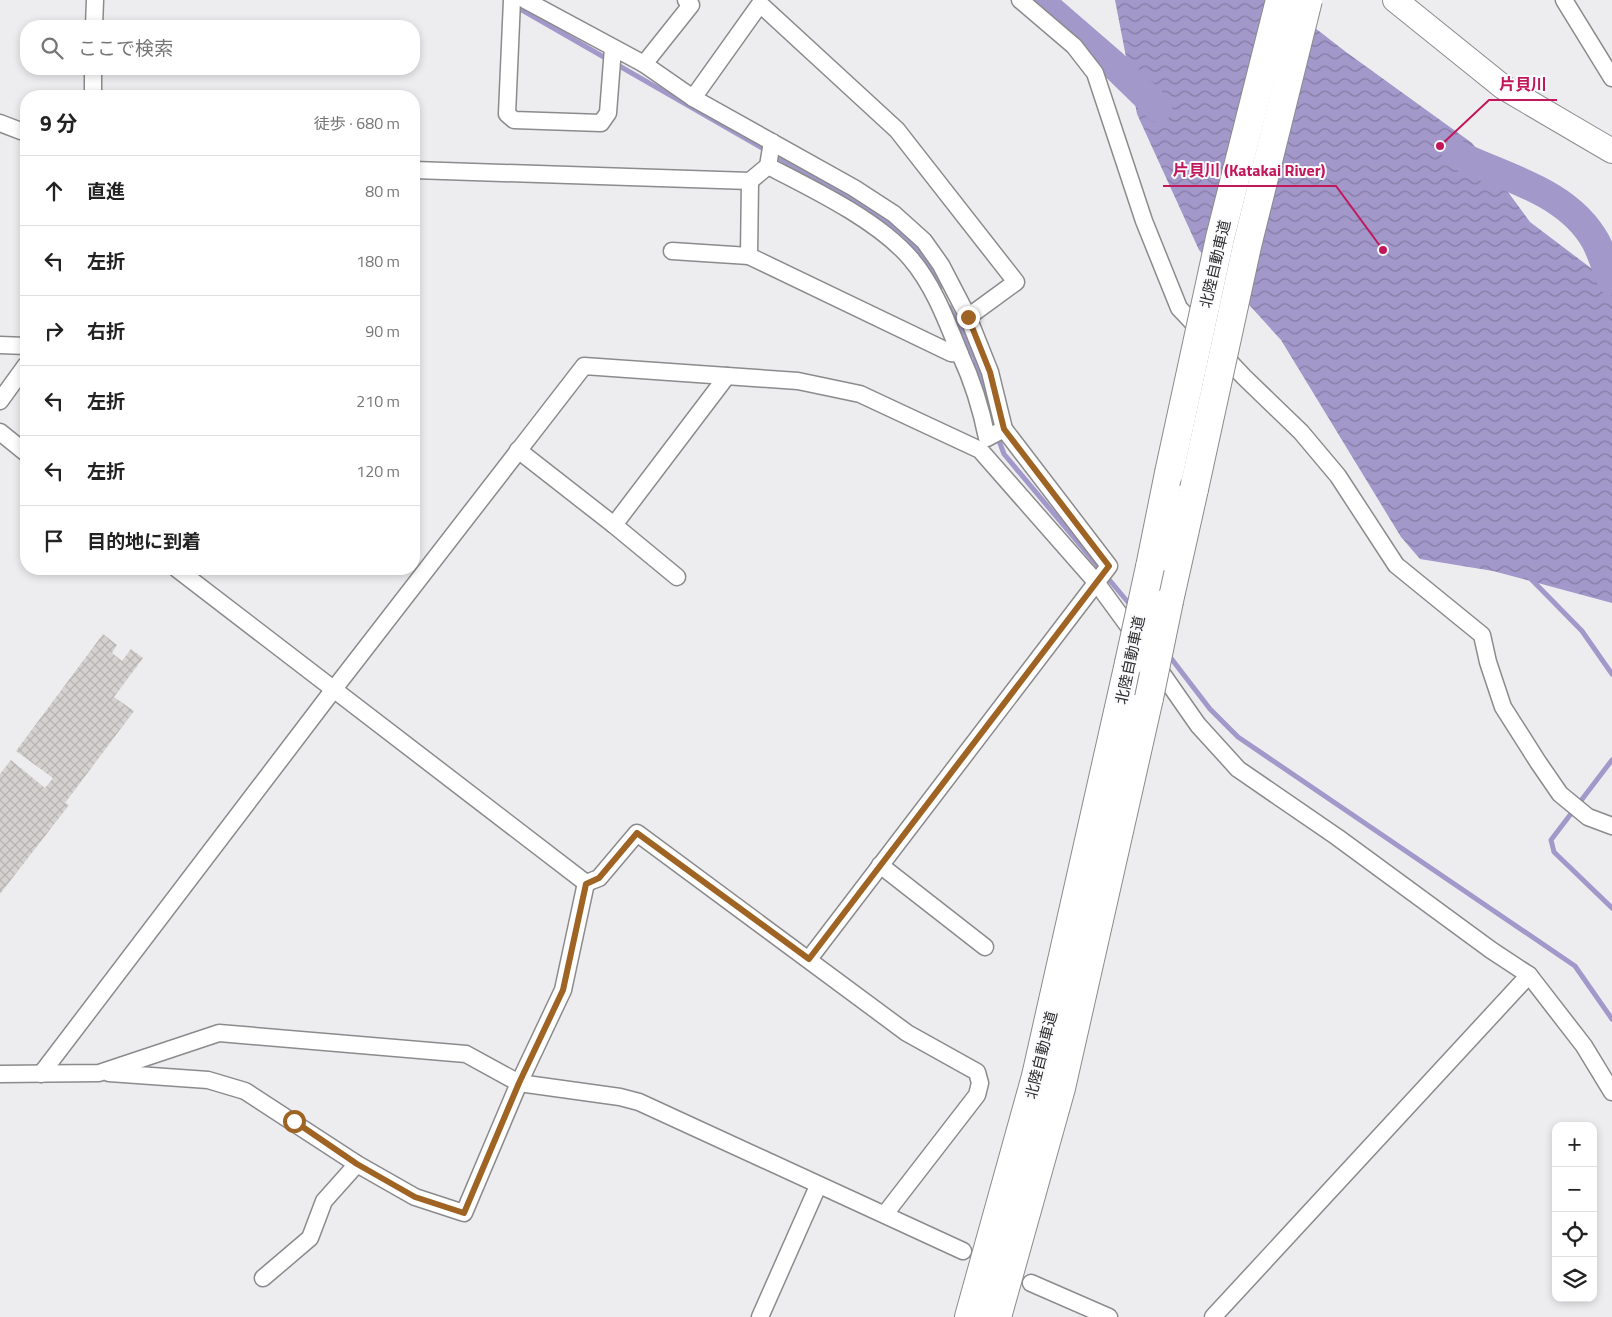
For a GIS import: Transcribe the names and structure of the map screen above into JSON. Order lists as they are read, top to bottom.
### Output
{
  "streets": {
    "highway": ["北陸自動車道"]
  },
  "places": ["片貝川", "片貝川 (Katakai River)"],
  "page": {
    "search": "ここで検索",
    "heading": ["9 分", "徒歩 · 680 m"],
    "list": [
      ["直進", "80 m"],
      ["左折", "180 m"],
      ["右折", "90 m"],
      ["左折", "210 m"],
      ["左折", "120 m"],
      "目的地に到着"
    ],
    "map_buttons": ["+", "−"]
  }
}
